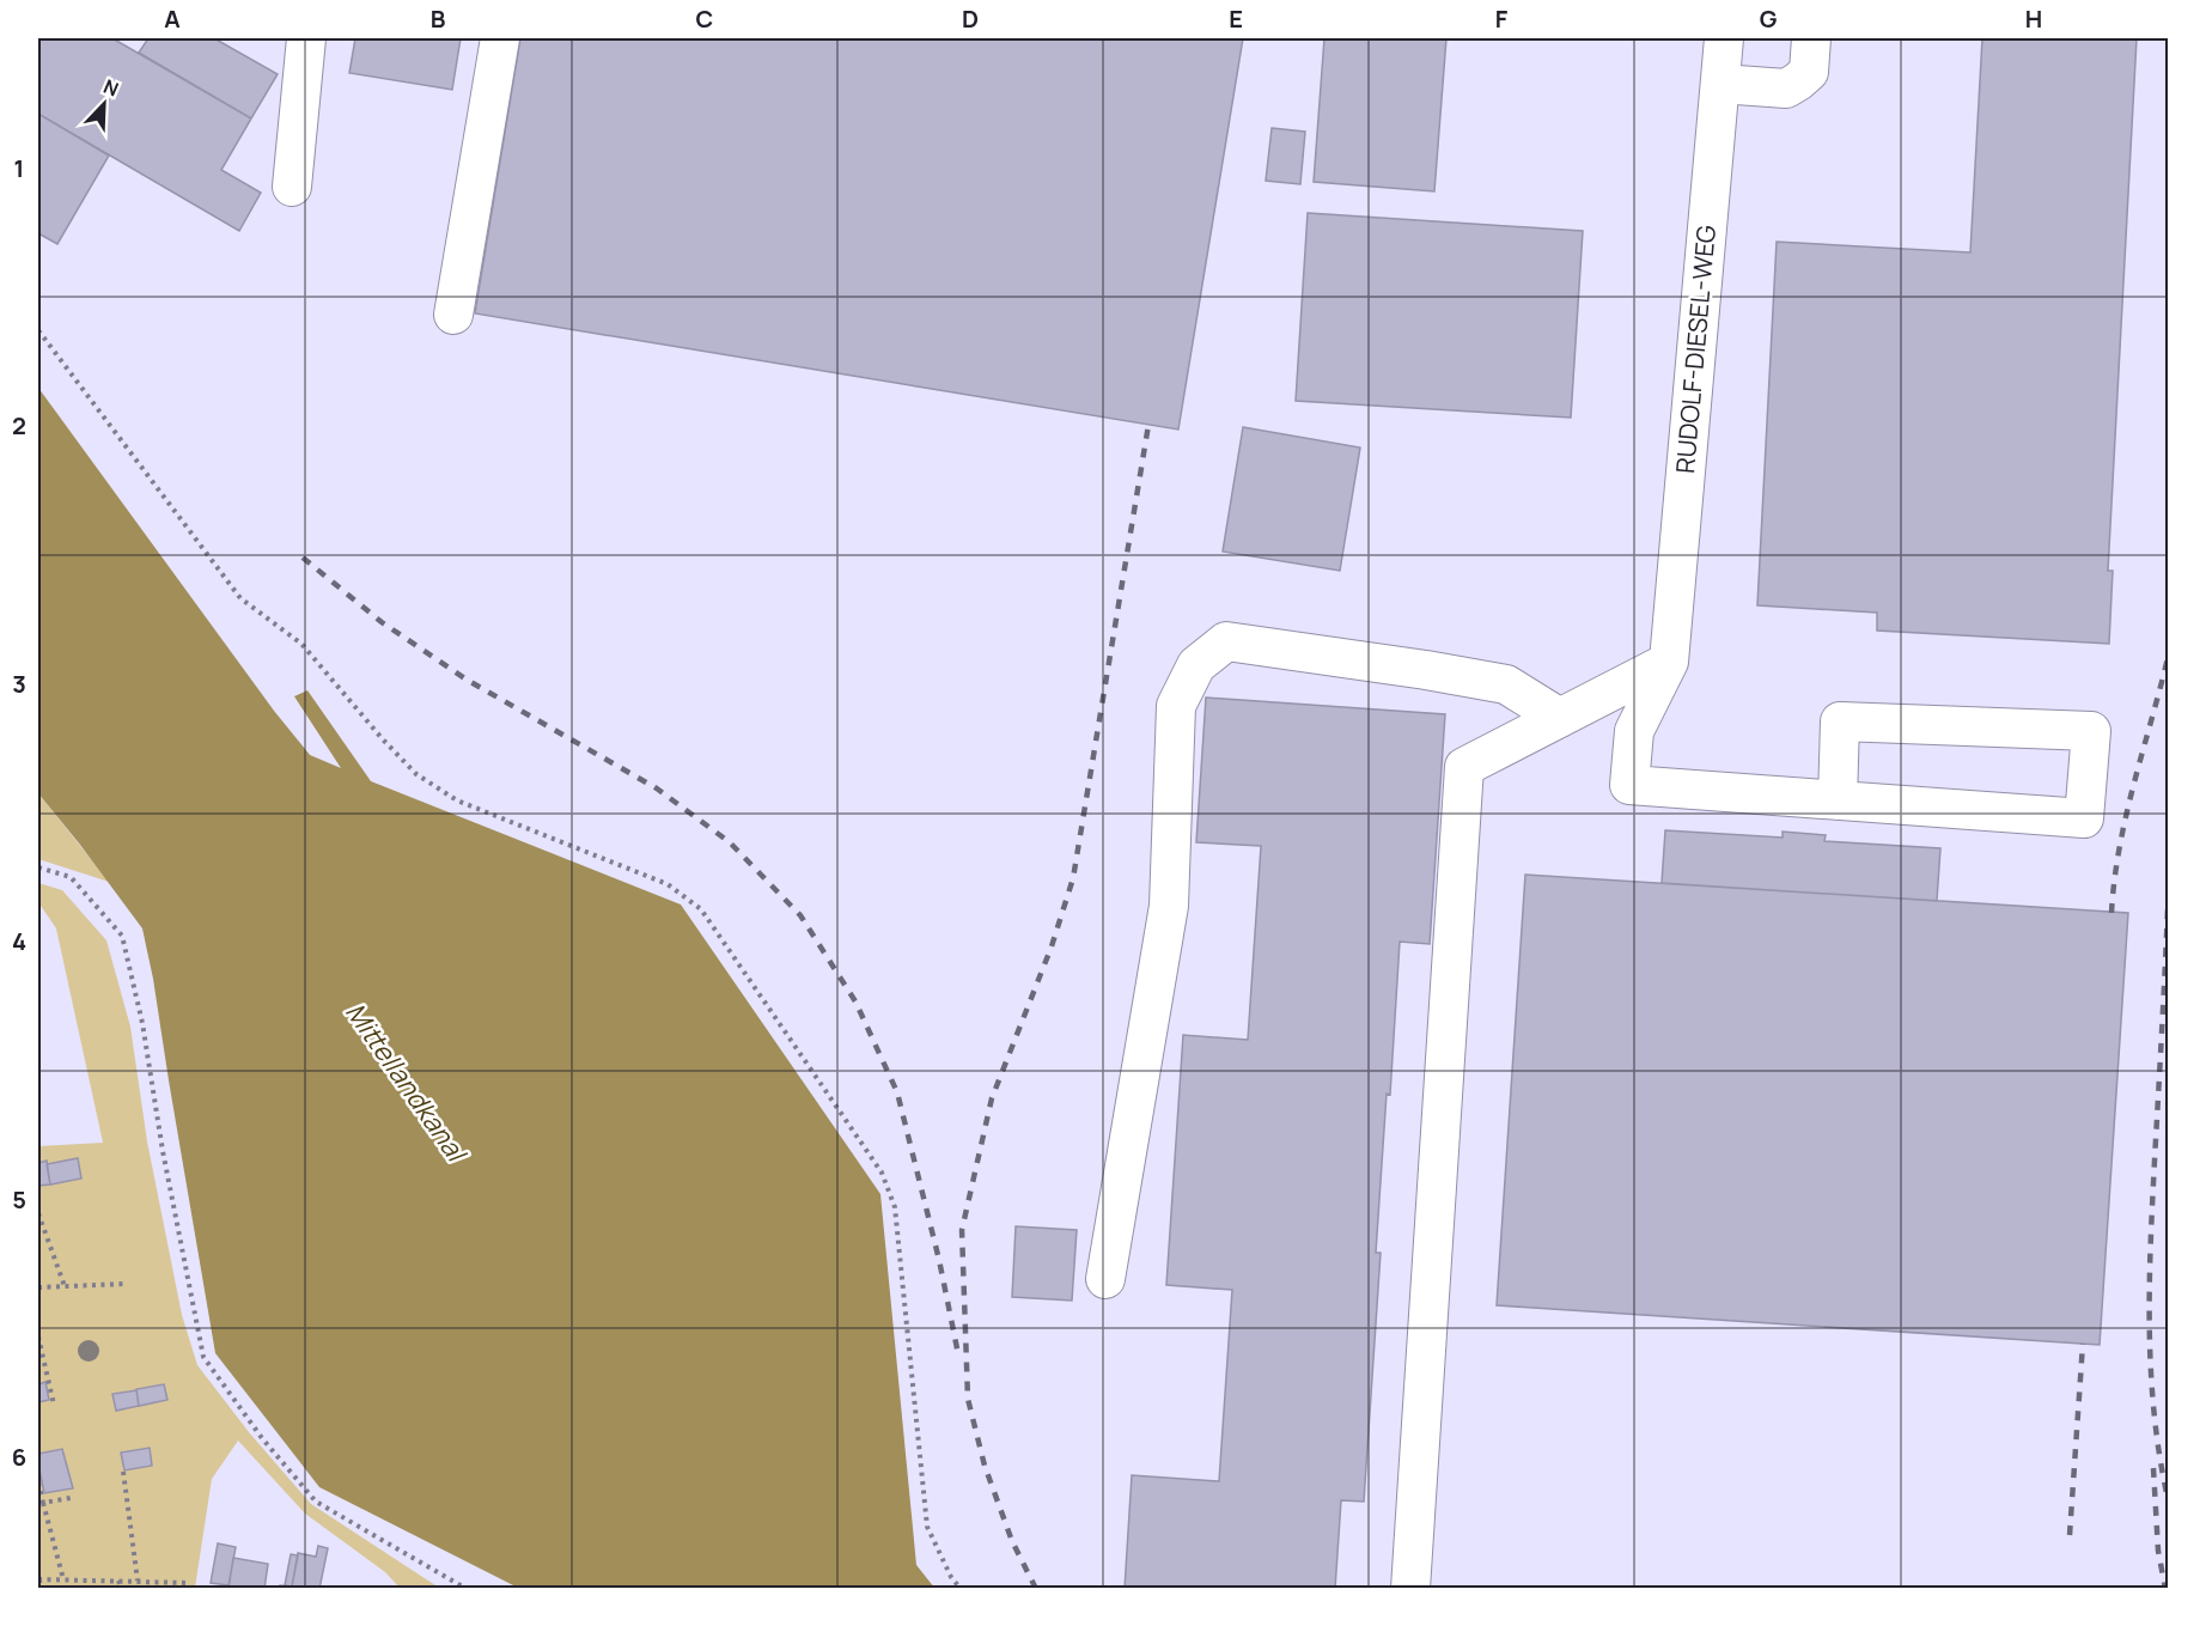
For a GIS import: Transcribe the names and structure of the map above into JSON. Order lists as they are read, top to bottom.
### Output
{
  "streets": {
    "street": ["RUDOLF-DIESEL-WEG"]
  },
  "water": ["Mittellandkanal"],
  "north": "top right",
  "grid": {
    "columns": [
      "A",
      "B",
      "C",
      "D",
      "E",
      "F",
      "G",
      "H"
    ],
    "rows": [
      "1",
      "2",
      "3",
      "4",
      "5",
      "6"
    ]
  }
}
